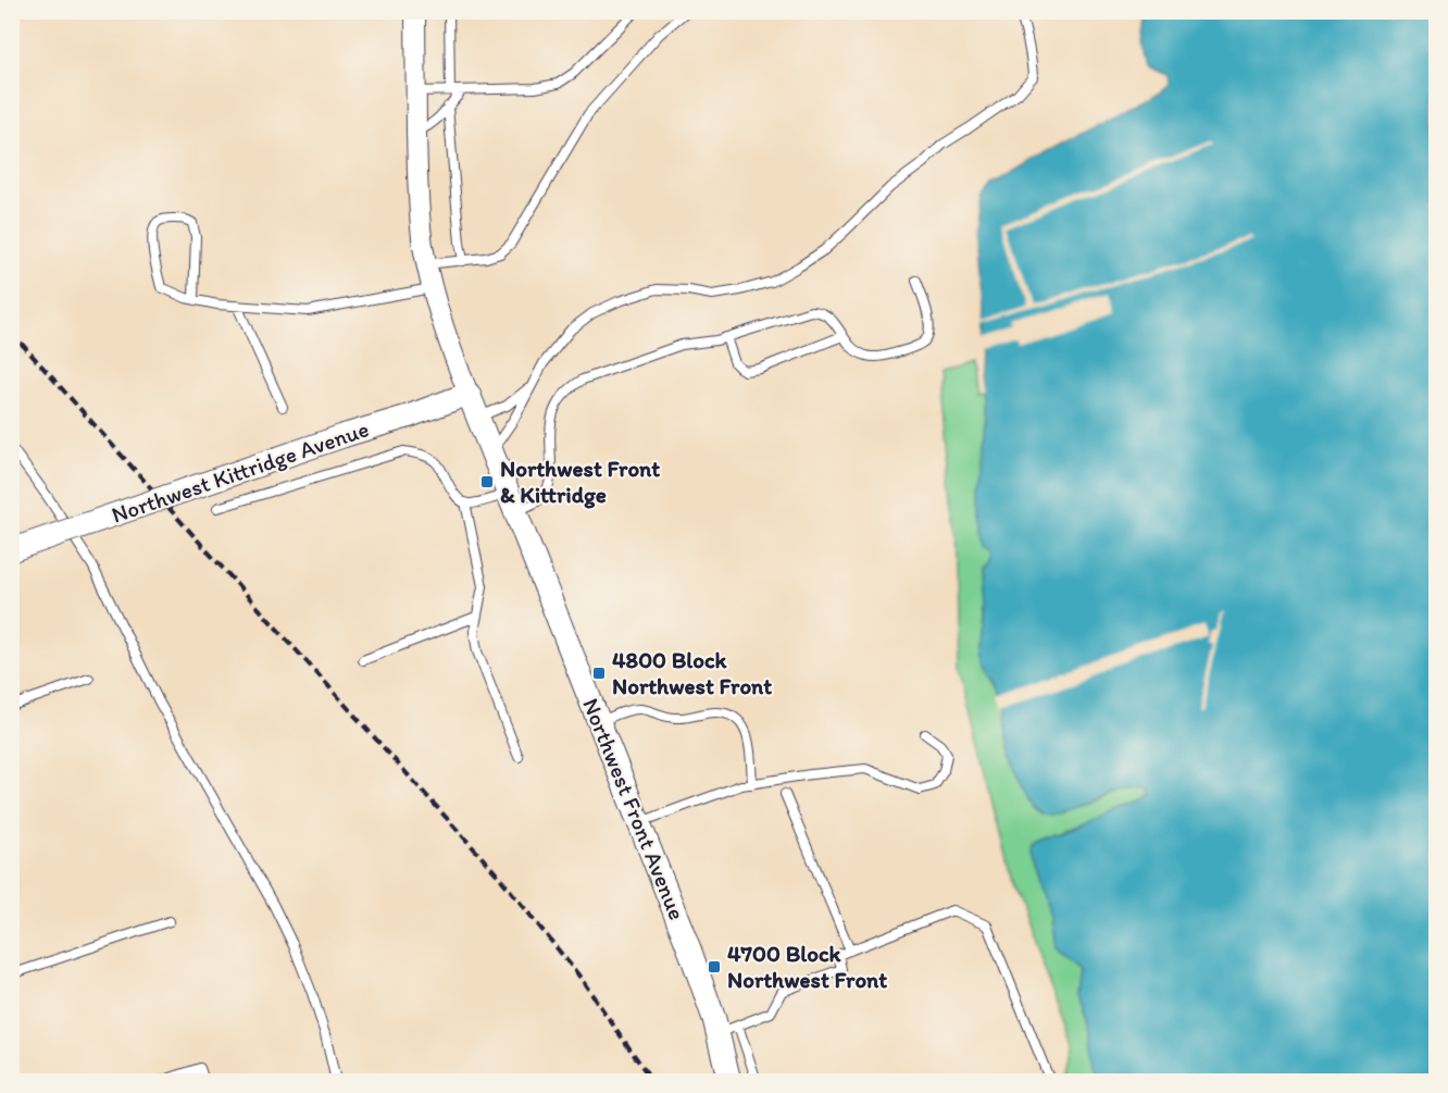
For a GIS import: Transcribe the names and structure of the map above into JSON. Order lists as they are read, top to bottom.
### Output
{
  "streets": {
    "main road": ["Northwest Kittridge Avenue", "Northwest Front Avenue"]
  },
  "crossings": [
    ["Northwest Kittridge Avenue", "Northwest Front Avenue"]
  ],
  "places": {
    "transit": ["Northwest Front & Kittridge", "4800 Block Northwest Front", "4700 Block Northwest Front"]
  }
}
